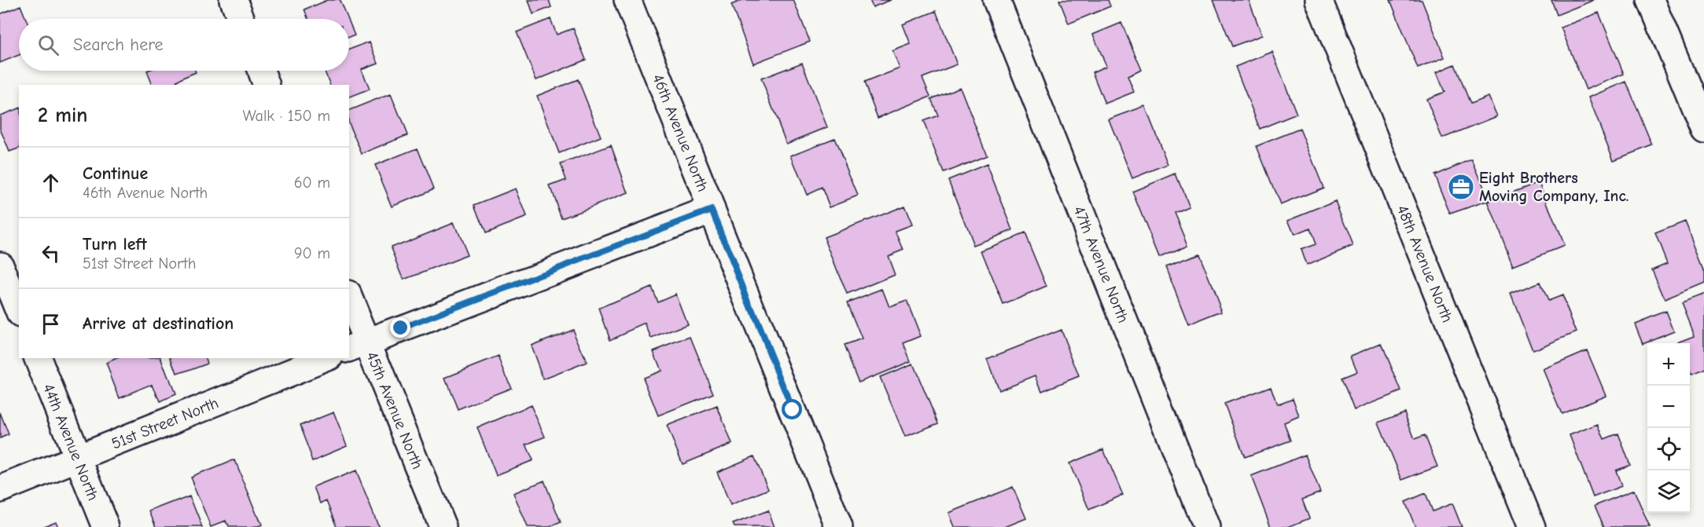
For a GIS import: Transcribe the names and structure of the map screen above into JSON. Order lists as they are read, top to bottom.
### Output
{
  "streets": {
    "street": [
      "46th Avenue North",
      "48th Avenue North",
      "47th Avenue North",
      "45th Avenue North",
      "51st Street North",
      "44th Avenue North"
    ]
  },
  "crossings": [
    ["51st Street North", "44th Avenue North"]
  ],
  "places": {
    "office": ["Eight Brothers Moving Company, Inc."]
  },
  "page": {
    "search": "Search here",
    "heading": ["2 min", "Walk · 150 m"],
    "list": [
      ["Continue", "46th Avenue North", "60 m"],
      ["Turn left", "51st Street North", "90 m"],
      "Arrive at destination"
    ],
    "map_buttons": ["+", "−"]
  }
}
